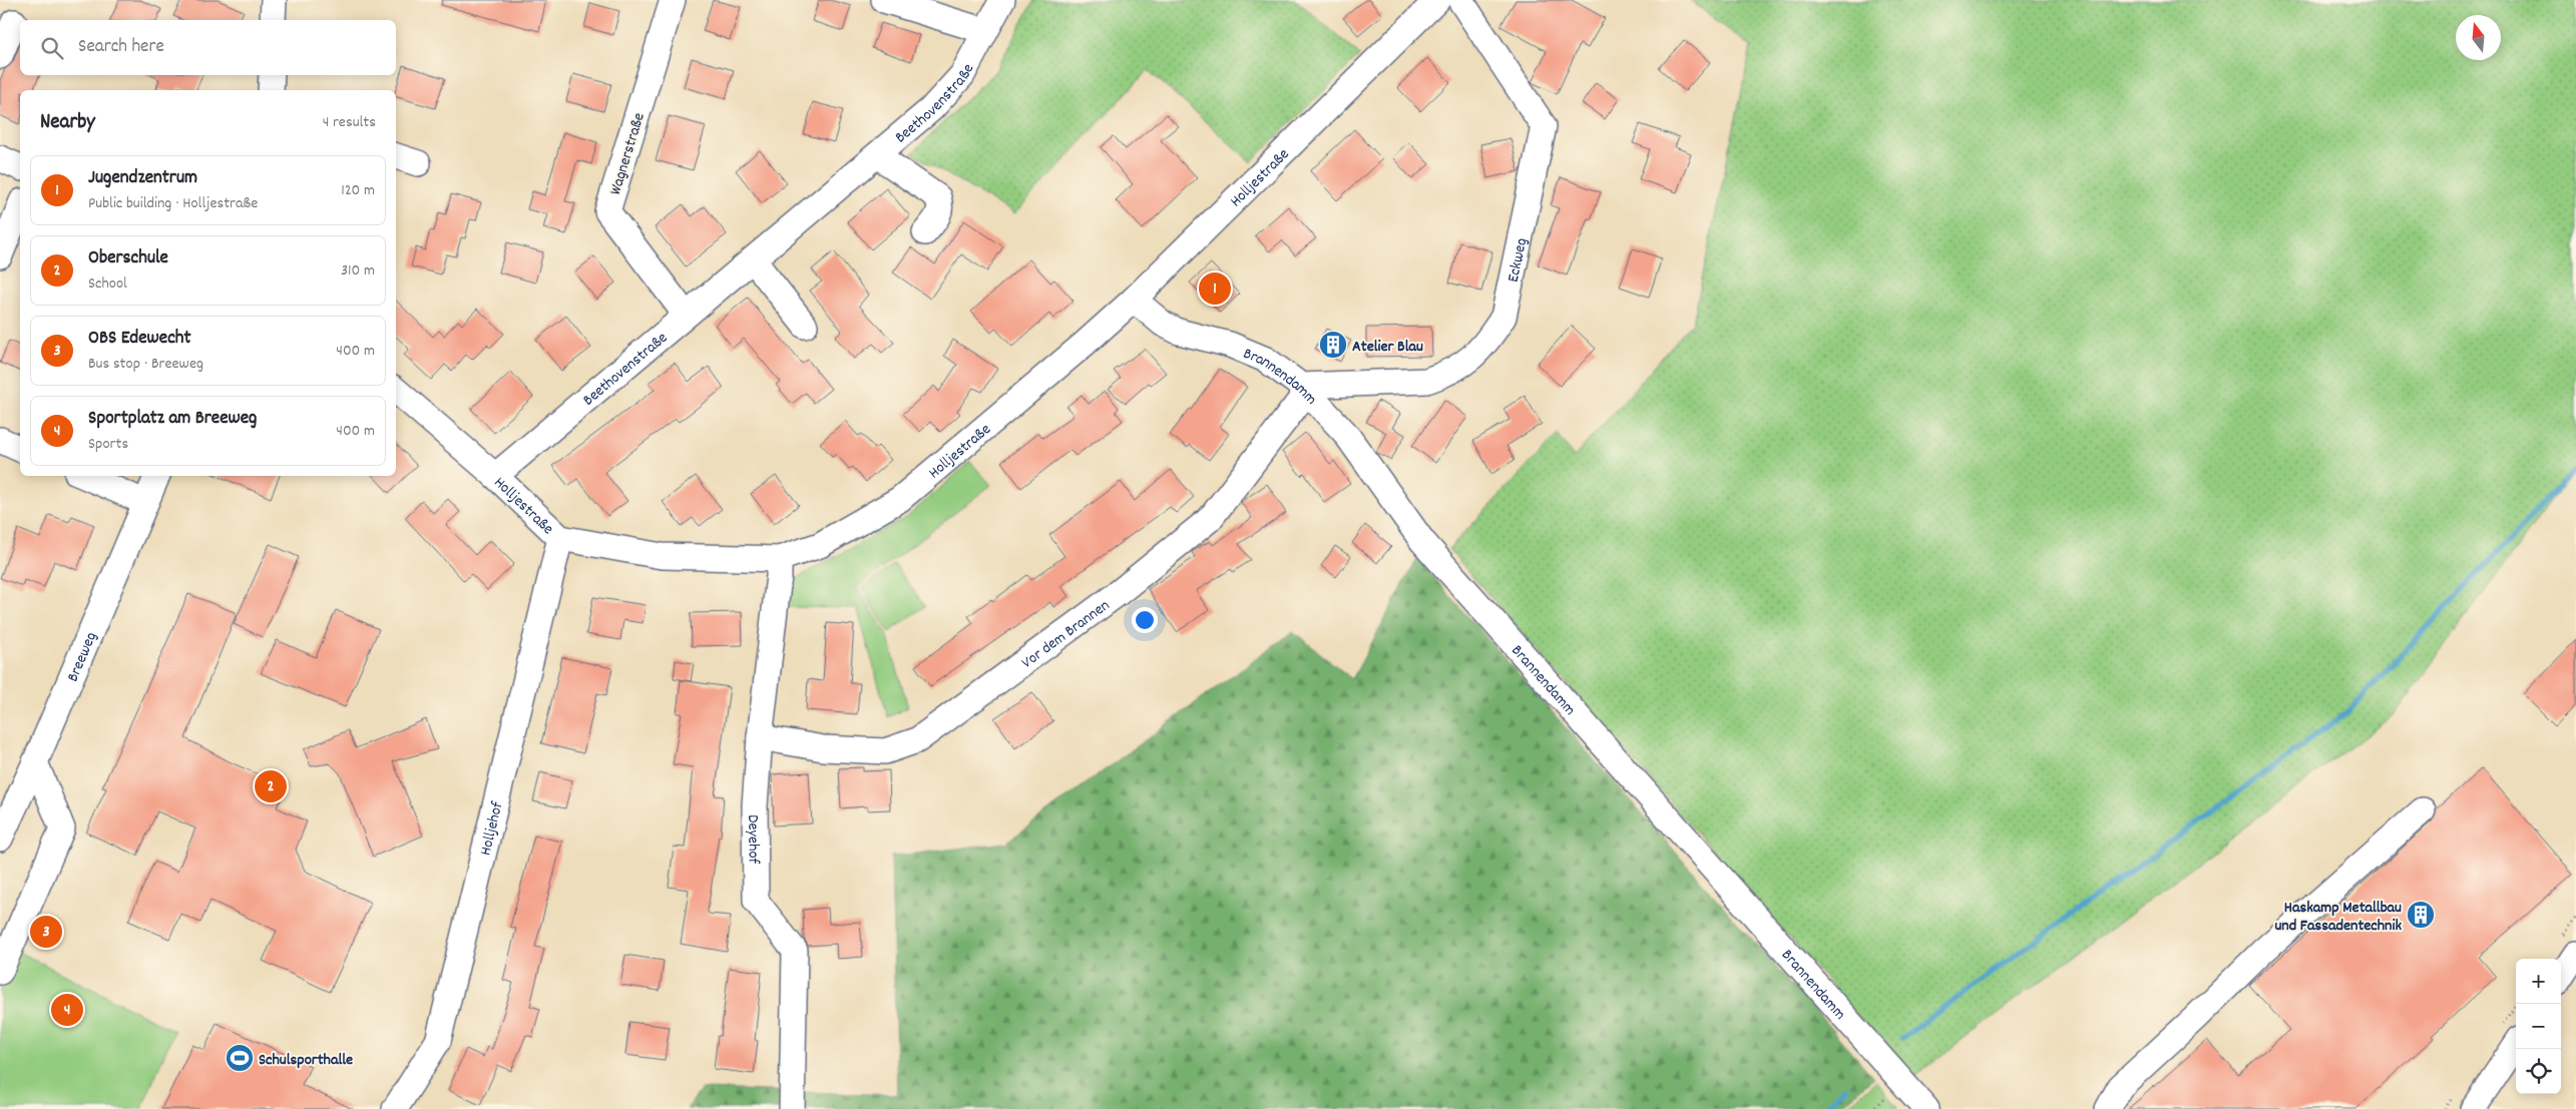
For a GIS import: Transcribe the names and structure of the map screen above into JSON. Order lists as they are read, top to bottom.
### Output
{
  "streets": {
    "street": [
      "Beethovenstraße",
      "Wagnerstraße",
      "Holljestraße",
      "Eckweg",
      "Brannendamm",
      "Vor dem Brannen",
      "Breeweg",
      "Holljehof",
      "Deyehof"
    ]
  },
  "crossings": [
    ["Beethovenstraße", "Wagnerstraße"],
    ["Beethovenstraße", "Holljestraße"],
    ["Holljestraße", "Brannendamm"],
    ["Holljestraße", "Holljehof"],
    ["Holljestraße", "Deyehof"],
    ["Eckweg", "Brannendamm"],
    ["Eckweg", "Vor dem Brannen"],
    ["Brannendamm", "Vor dem Brannen"],
    ["Vor dem Brannen", "Deyehof"]
  ],
  "places": {
    "building": ["Atelier Blau", "Haskamp Metallbau und Fassadentechnik"],
    "sports": ["Schulsporthalle"]
  },
  "north": "top",
  "page": {
    "search": "Search here",
    "heading": ["Nearby", "4 results"],
    "list": [
      {
        "mark": "1",
        "name": "Jugendzentrum",
        "note": "Public building · Holljestraße",
        "value": "120 m"
      },
      {
        "mark": "2",
        "name": "Oberschule",
        "note": "School",
        "value": "310 m"
      },
      {
        "mark": "3",
        "name": "OBS Edewecht",
        "note": "Bus stop · Breeweg",
        "value": "400 m"
      },
      {
        "mark": "4",
        "name": "Sportplatz am Breeweg",
        "note": "Sports",
        "value": "400 m"
      }
    ],
    "pins": [
      "1",
      "2",
      "3",
      "4"
    ],
    "map_buttons": ["+", "−"]
  }
}
